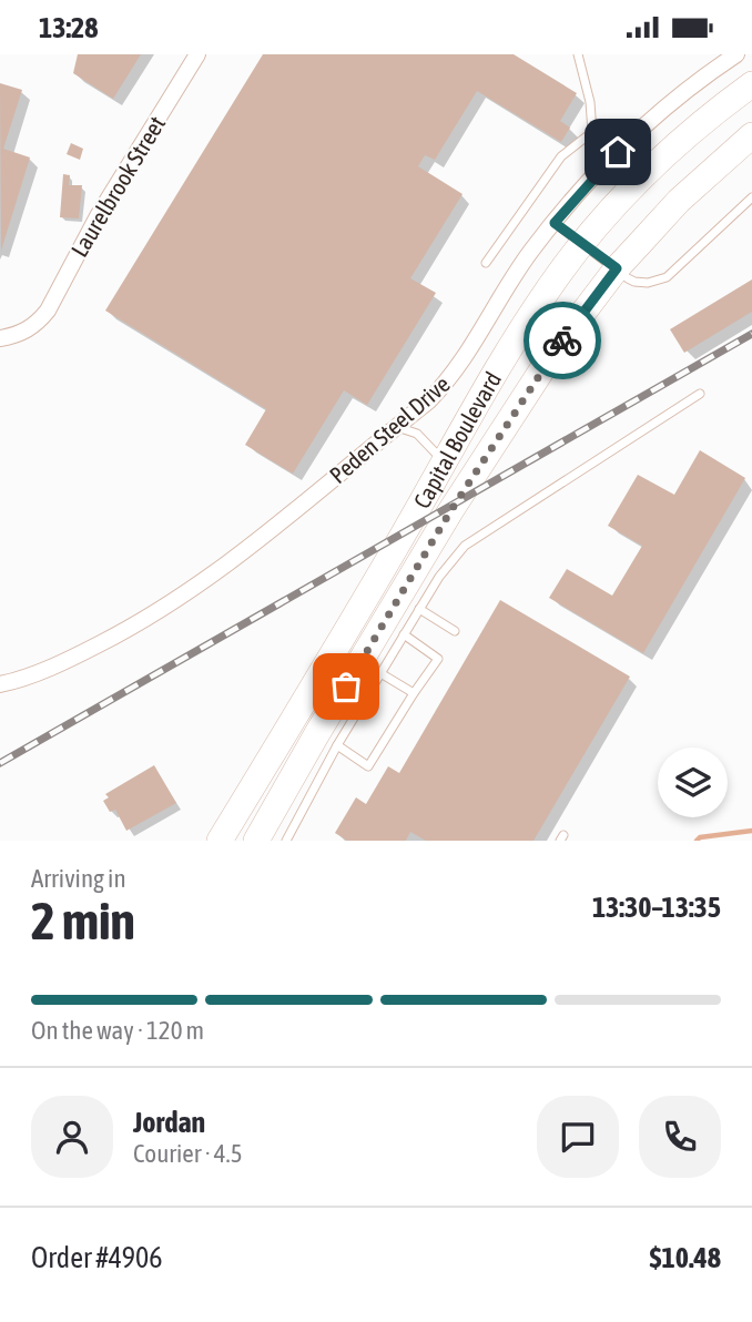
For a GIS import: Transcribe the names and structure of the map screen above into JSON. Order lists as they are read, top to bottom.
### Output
{
  "streets": {
    "main road": ["Capital Boulevard"],
    "street": ["Laurelbrook Street", "Peden Steel Drive"]
  },
  "page": {
    "status": "13:28",
    "heading": ["2 min", "Arriving in", "13:30–13:35"],
    "panel": [
      "Jordan",
      "Courier · 4.5",
      "Order #4906",
      "$10.48"
    ],
    "bar": "On the way · 120 m"
  }
}
